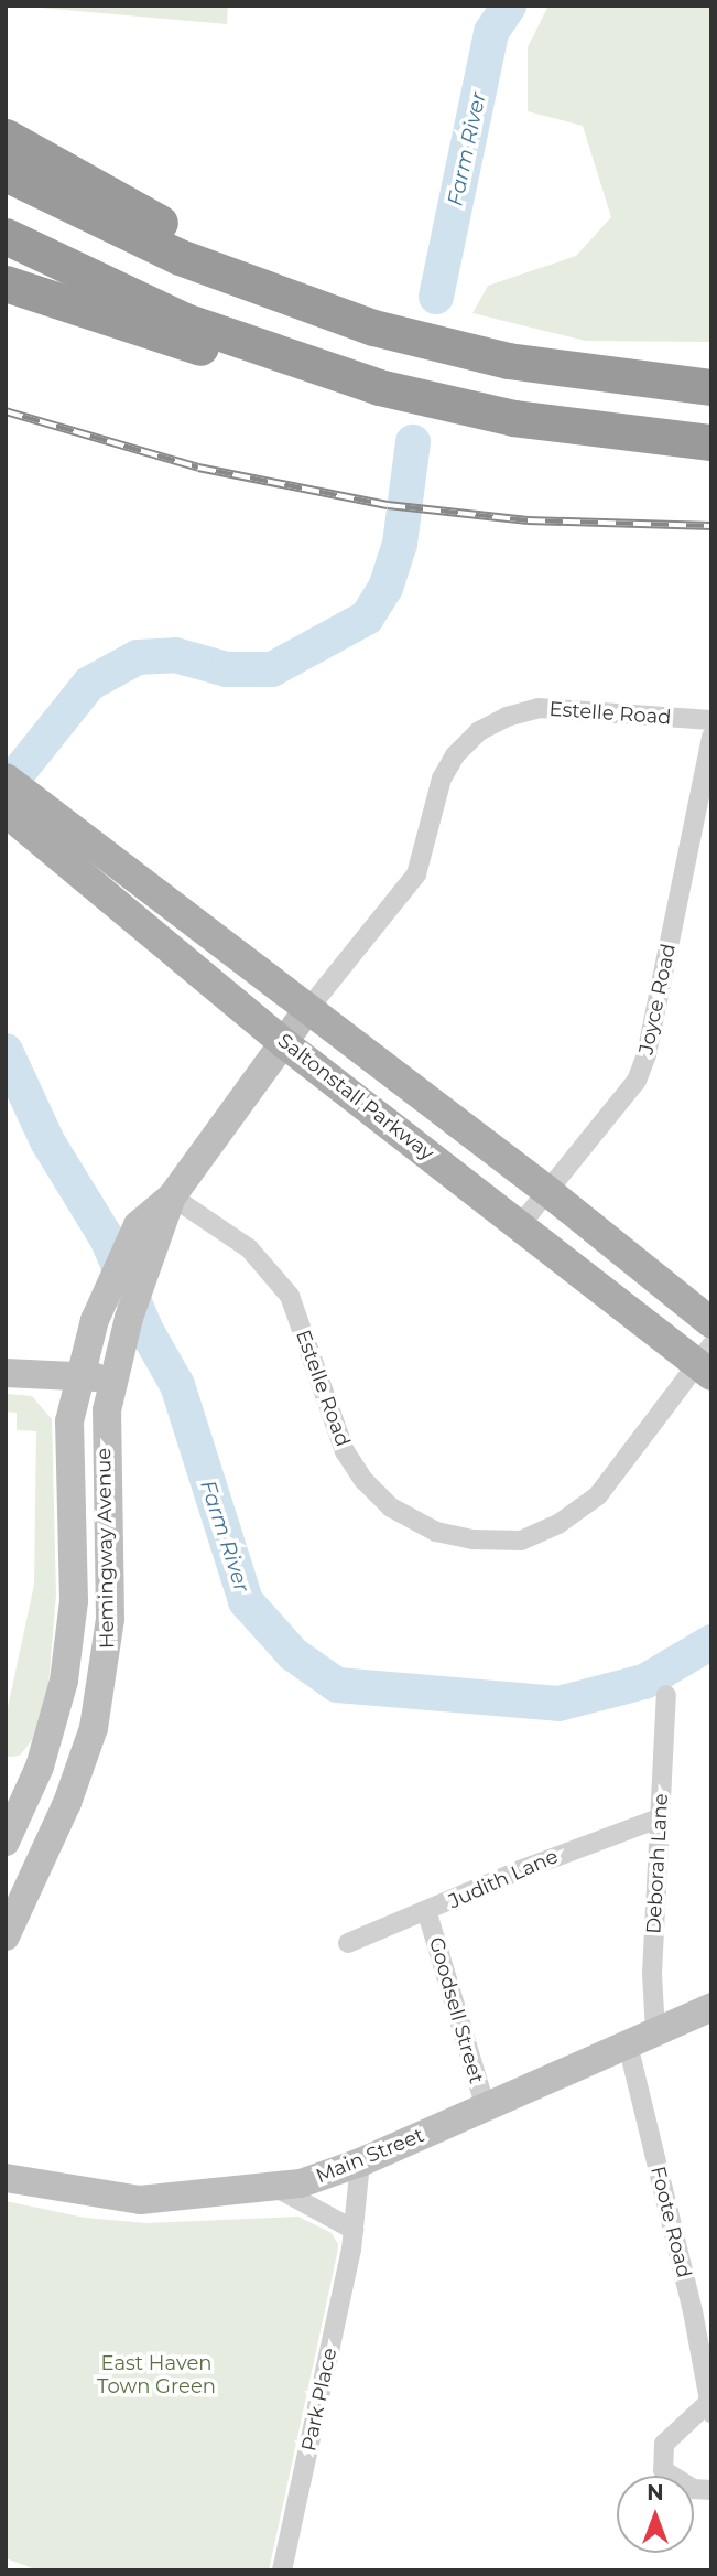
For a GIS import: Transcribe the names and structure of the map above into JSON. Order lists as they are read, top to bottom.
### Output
{
  "streets": {
    "main road": ["Saltonstall Parkway", "Hemingway Avenue", "Main Street"],
    "street": [
      "Estelle Road",
      "Joyce Road",
      "Deborah Lane",
      "Judith Lane",
      "Goodsell Street",
      "Foote Road",
      "Park Place"
    ]
  },
  "crossings": [
    ["Estelle Road", "Saltonstall Parkway"],
    ["Estelle Road", "Hemingway Avenue"],
    ["Joyce Road", "Saltonstall Parkway"],
    ["Saltonstall Parkway", "Hemingway Avenue"],
    ["Deborah Lane", "Judith Lane"],
    ["Deborah Lane", "Main Street"],
    ["Judith Lane", "Goodsell Street"],
    ["Goodsell Street", "Main Street"],
    ["Main Street", "Foote Road"],
    ["Main Street", "Park Place"]
  ],
  "water": ["Farm River"],
  "parks": ["East Haven Town Green"],
  "north": "top"
}
